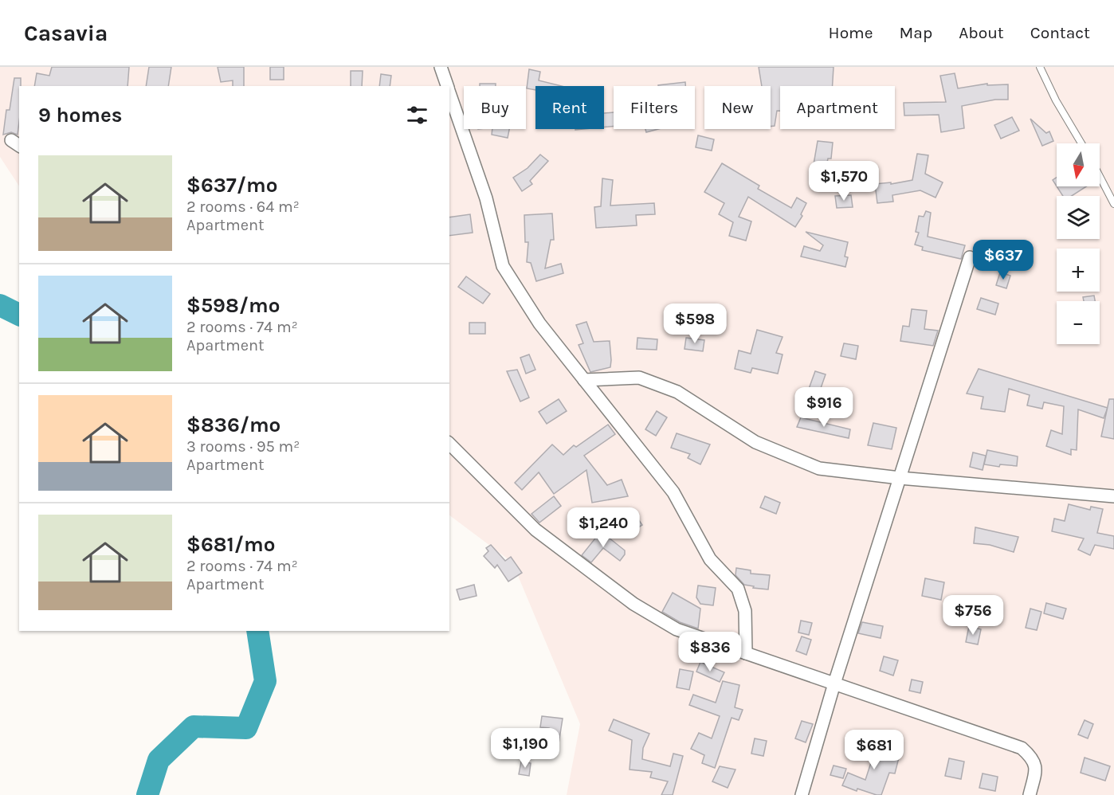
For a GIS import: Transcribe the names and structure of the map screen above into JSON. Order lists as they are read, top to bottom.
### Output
{
  "north": "bottom",
  "page": {
    "header": "Casavia",
    "nav": [
      "Home",
      "Map",
      "About",
      "Contact"
    ],
    "chip": [
      "Buy",
      "Rent",
      "Filters",
      "New",
      "Apartment"
    ],
    "heading": "9 homes",
    "map_buttons": ["+", "−"],
    "list": [
      {
        "name": "$637/mo",
        "note": "2 rooms · 64 m² · Apartment"
      },
      {
        "name": "$598/mo",
        "note": "2 rooms · 74 m² · Apartment"
      },
      {
        "name": "$836/mo",
        "note": "3 rooms · 95 m² · Apartment"
      },
      {
        "name": "$681/mo",
        "note": "2 rooms · 74 m² · Apartment"
      }
    ],
    "price": [
      "$1,570",
      "$637",
      "$598",
      "$916",
      "$1,240",
      "$756",
      "$836",
      "$1,190",
      "$681"
    ]
  }
}
